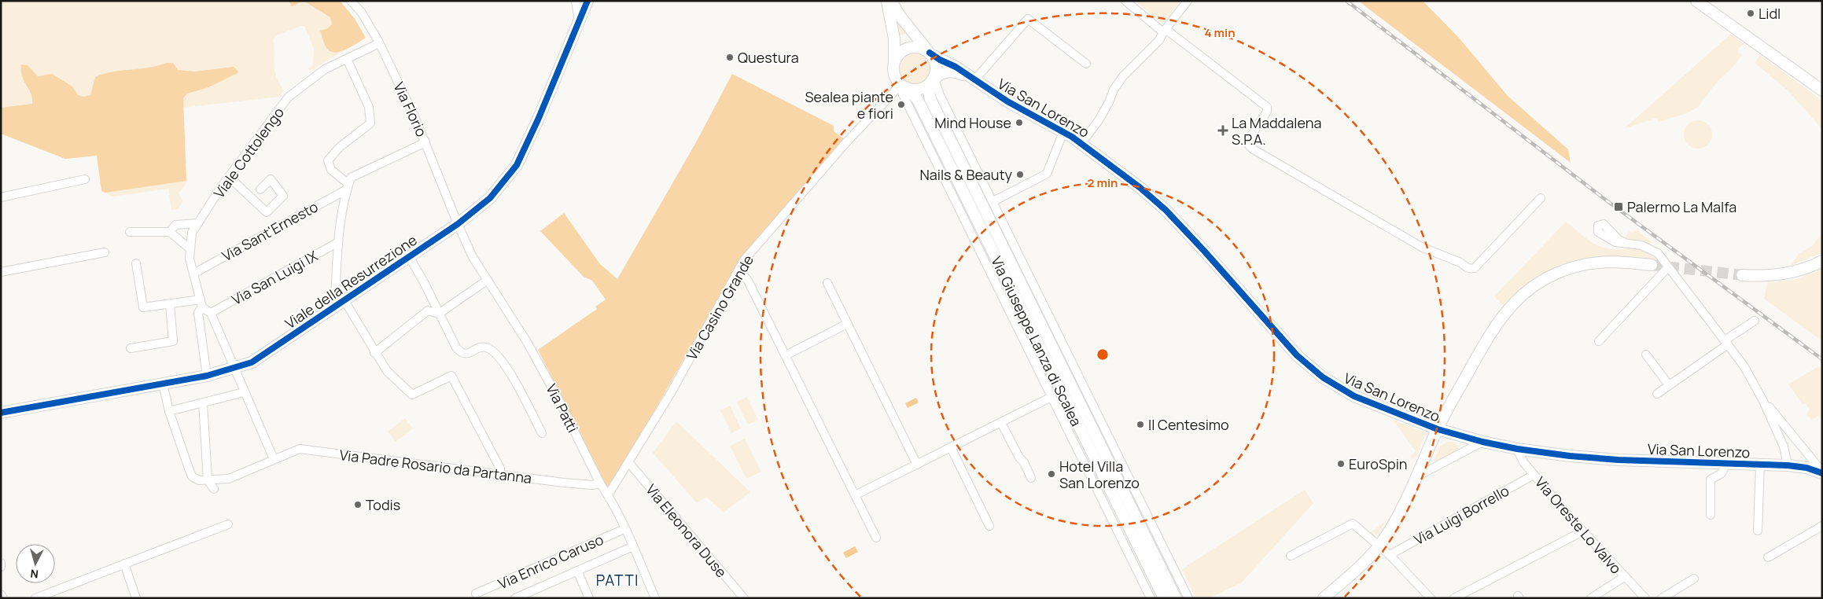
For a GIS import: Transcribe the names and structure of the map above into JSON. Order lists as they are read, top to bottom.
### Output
{
  "streets": {
    "street": [
      "Via San Lorenzo",
      "Via Florio",
      "Viale Cottolengo",
      "Via Sant'Ernesto",
      "Via San Luigi IX",
      "Viale della Resurrezione",
      "Via Casino Grande",
      "Via Giuseppe Lanza di Scalea",
      "Via Patti",
      "Via Padre Rosario da Partanna",
      "Via Luigi Borrello",
      "Via Oreste Lo Valvo",
      "Via Eleonora Duse",
      "Via Enrico Caruso"
    ]
  },
  "crossings": [
    ["Via San Lorenzo", "Via Casino Grande"],
    ["Via San Lorenzo", "Via Giuseppe Lanza di Scalea"],
    ["Via San Lorenzo", "Via Oreste Lo Valvo"],
    ["Via Florio", "Viale Cottolengo"],
    ["Via Florio", "Via Sant'Ernesto"],
    ["Via Florio", "Viale della Resurrezione"],
    ["Via Florio", "Via Patti"],
    ["Viale Cottolengo", "Via Sant'Ernesto"],
    ["Viale Cottolengo", "Viale della Resurrezione"],
    ["Viale della Resurrezione", "Via Patti"],
    ["Via Casino Grande", "Via Giuseppe Lanza di Scalea"],
    ["Via Casino Grande", "Via Patti"],
    ["Via Casino Grande", "Via Eleonora Duse"],
    ["Via Patti", "Via Padre Rosario da Partanna"],
    ["Via Patti", "Via Enrico Caruso"],
    ["Via Luigi Borrello", "Via Oreste Lo Valvo"]
  ],
  "districts": ["PATTI"],
  "places": {
    "other": [
      "Lidl",
      "Questura",
      "Sealea piante e fiori",
      "Mind House",
      "Nails & Beauty",
      "Il Centesimo",
      "EuroSpin",
      "Hotel Villa San Lorenzo",
      "Todis"
    ],
    "health": ["La Maddalena S.P.A."],
    "transit": ["Palermo La Malfa"]
  },
  "north": "bottom",
  "rings": ["4 min", "2 min"]
}
